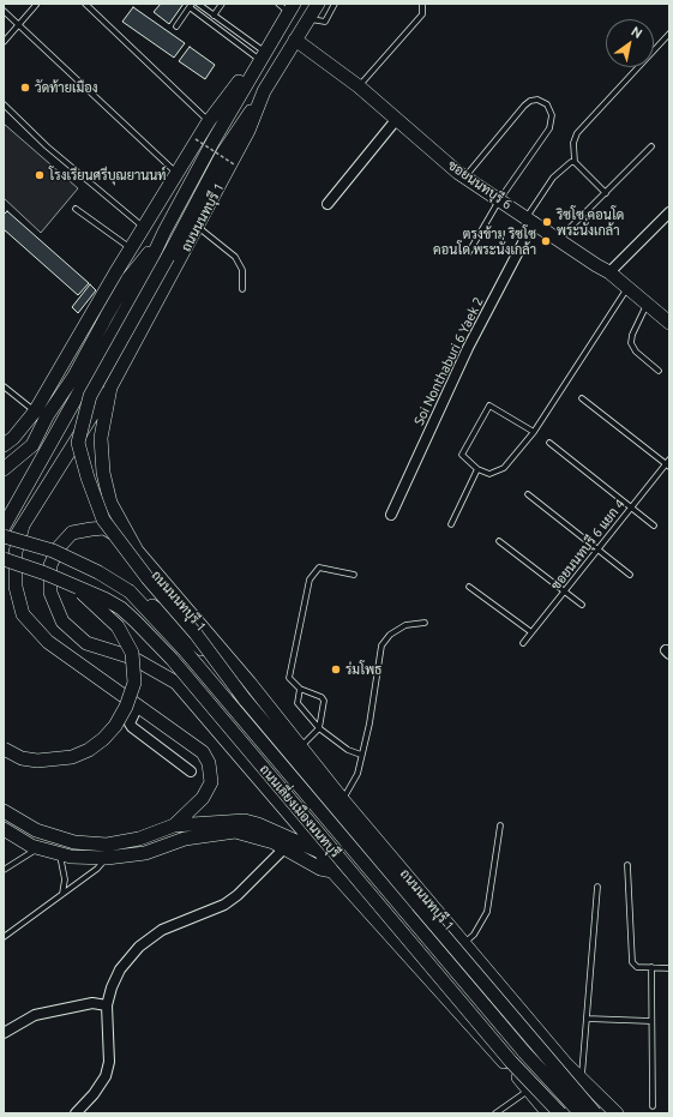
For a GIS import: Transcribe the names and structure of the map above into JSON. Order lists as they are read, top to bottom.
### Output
{
  "streets": {
    "main road": ["ซอยนนทบุรี 6", "ถนนนนทบุรี 1", "ถนนเลี่ยงเมืองนนทบุรี"],
    "street": ["Soi Nonthaburi 6 Yaek 2"],
    "lane": ["ซอยนนทบุรี 6 แยก 4"]
  },
  "crossings": [
    ["ซอยนนทบุรี 6", "ถนนนนทบุรี 1"],
    ["ซอยนนทบุรี 6", "Soi Nonthaburi 6 Yaek 2"]
  ],
  "places": [
    "วัดท้ายเมือง",
    "โรงเรียนศรีบุณยานนท์",
    "ริซโซ คอนโด พระนั่งเกล้า",
    "ตรงข้าม ริซโซ คอนโด พระนั่งเกล้า",
    "ร่มโพธ"
  ],
  "north": "top right"
}
